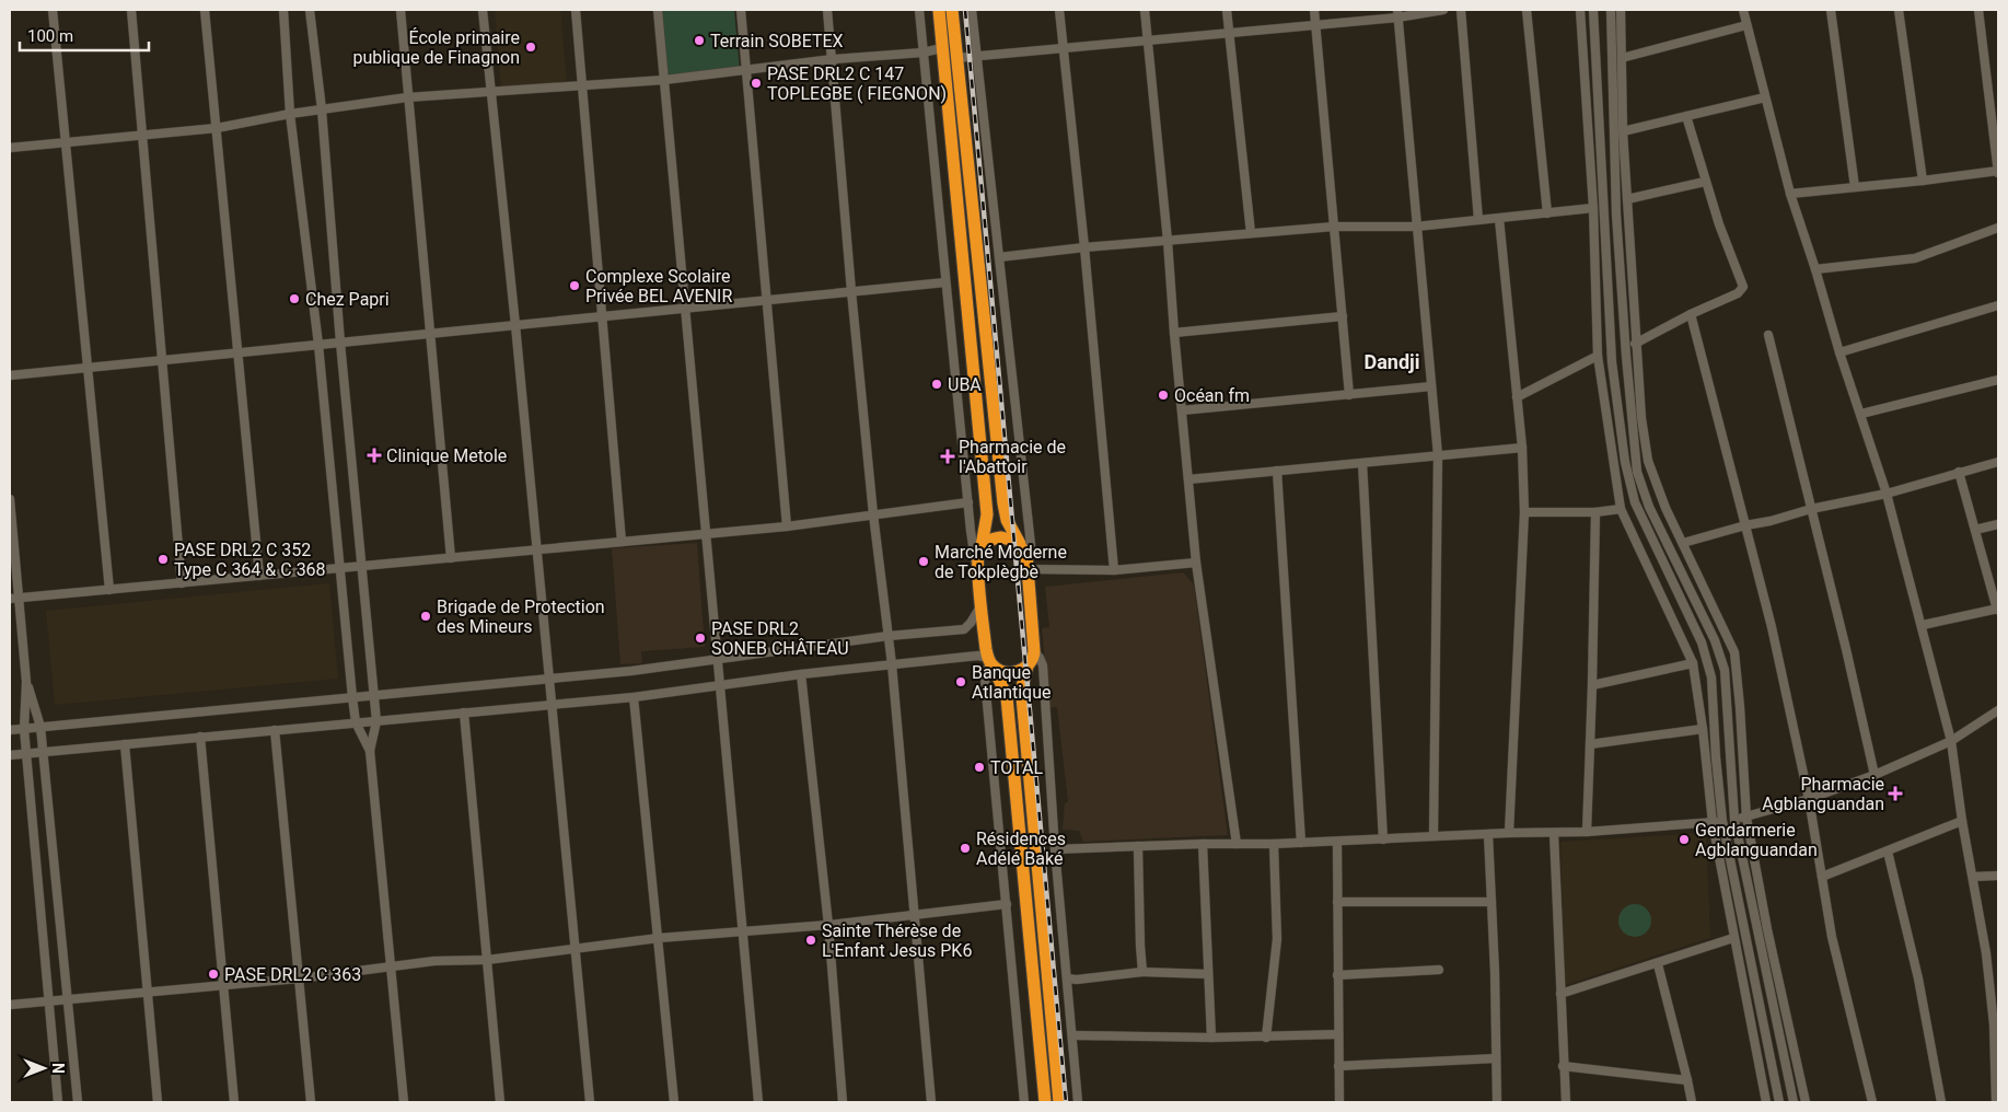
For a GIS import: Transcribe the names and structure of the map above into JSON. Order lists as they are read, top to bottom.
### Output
{
  "districts": ["Dandji"],
  "places": {
    "other": [
      "Terrain SOBETEX",
      "École primaire publique de Finagnon",
      "PASE DRL2 C 147 TOPLEGBE ( FIEGNON)",
      "Complexe Scolaire Privée BEL AVENIR",
      "Chez Papri",
      "UBA",
      "Océan fm",
      "PASE DRL2 C 352 Type C 364 & C 368",
      "Marché Moderne de Tokplègbè",
      "Brigade de Protection des Mineurs",
      "PASE DRL2 SONEB CHÂTEAU",
      "Banque Atlantique",
      "TOTAL",
      "Gendarmerie Agblanguandan",
      "Résidences Adélé Baké",
      "Sainte Thérèse de L'Enfant Jesus PK6",
      "PASE DRL2 C 363"
    ],
    "health": ["Clinique Metole", "Pharmacie de l'Abattoir", "Pharmacie Agblanguandan"]
  },
  "scale_bar": "100 m",
  "north": "right"
}
